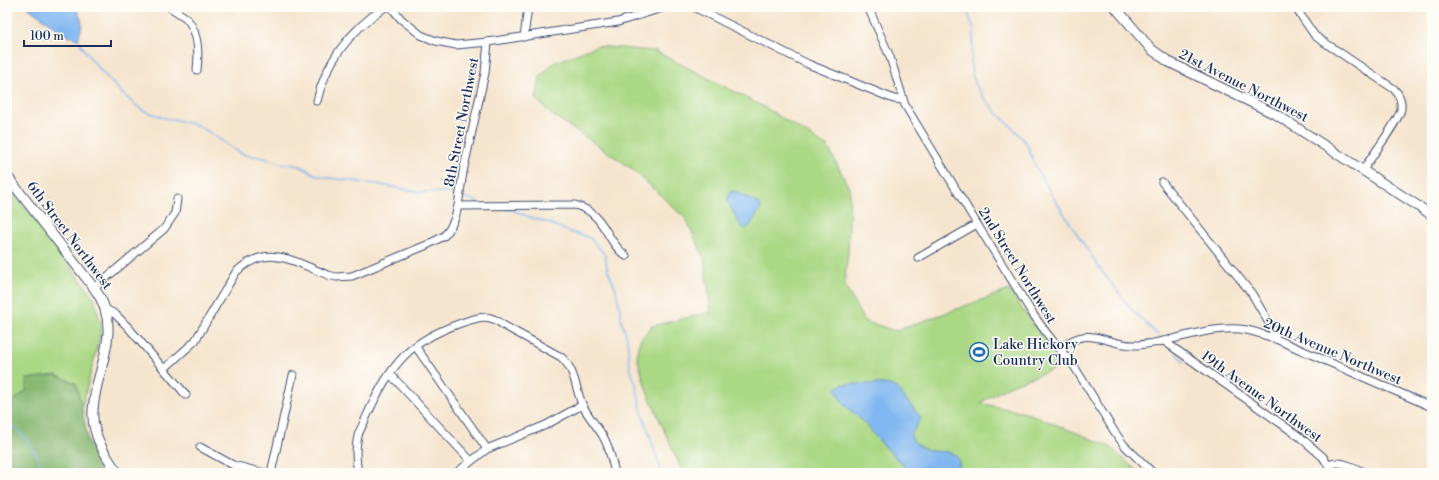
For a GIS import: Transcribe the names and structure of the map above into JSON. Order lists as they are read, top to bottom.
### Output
{
  "streets": {
    "street": [
      "21st Avenue Northwest",
      "8th Street Northwest",
      "6th Street Northwest",
      "2nd Street Northwest",
      "20th Avenue Northwest",
      "19th Avenue Northwest"
    ]
  },
  "crossings": [
    ["2nd Street Northwest", "20th Avenue Northwest"],
    ["20th Avenue Northwest", "19th Avenue Northwest"]
  ],
  "places": {
    "sports": ["Lake Hickory Country Club"]
  },
  "scale_bar": "100 m"
}
